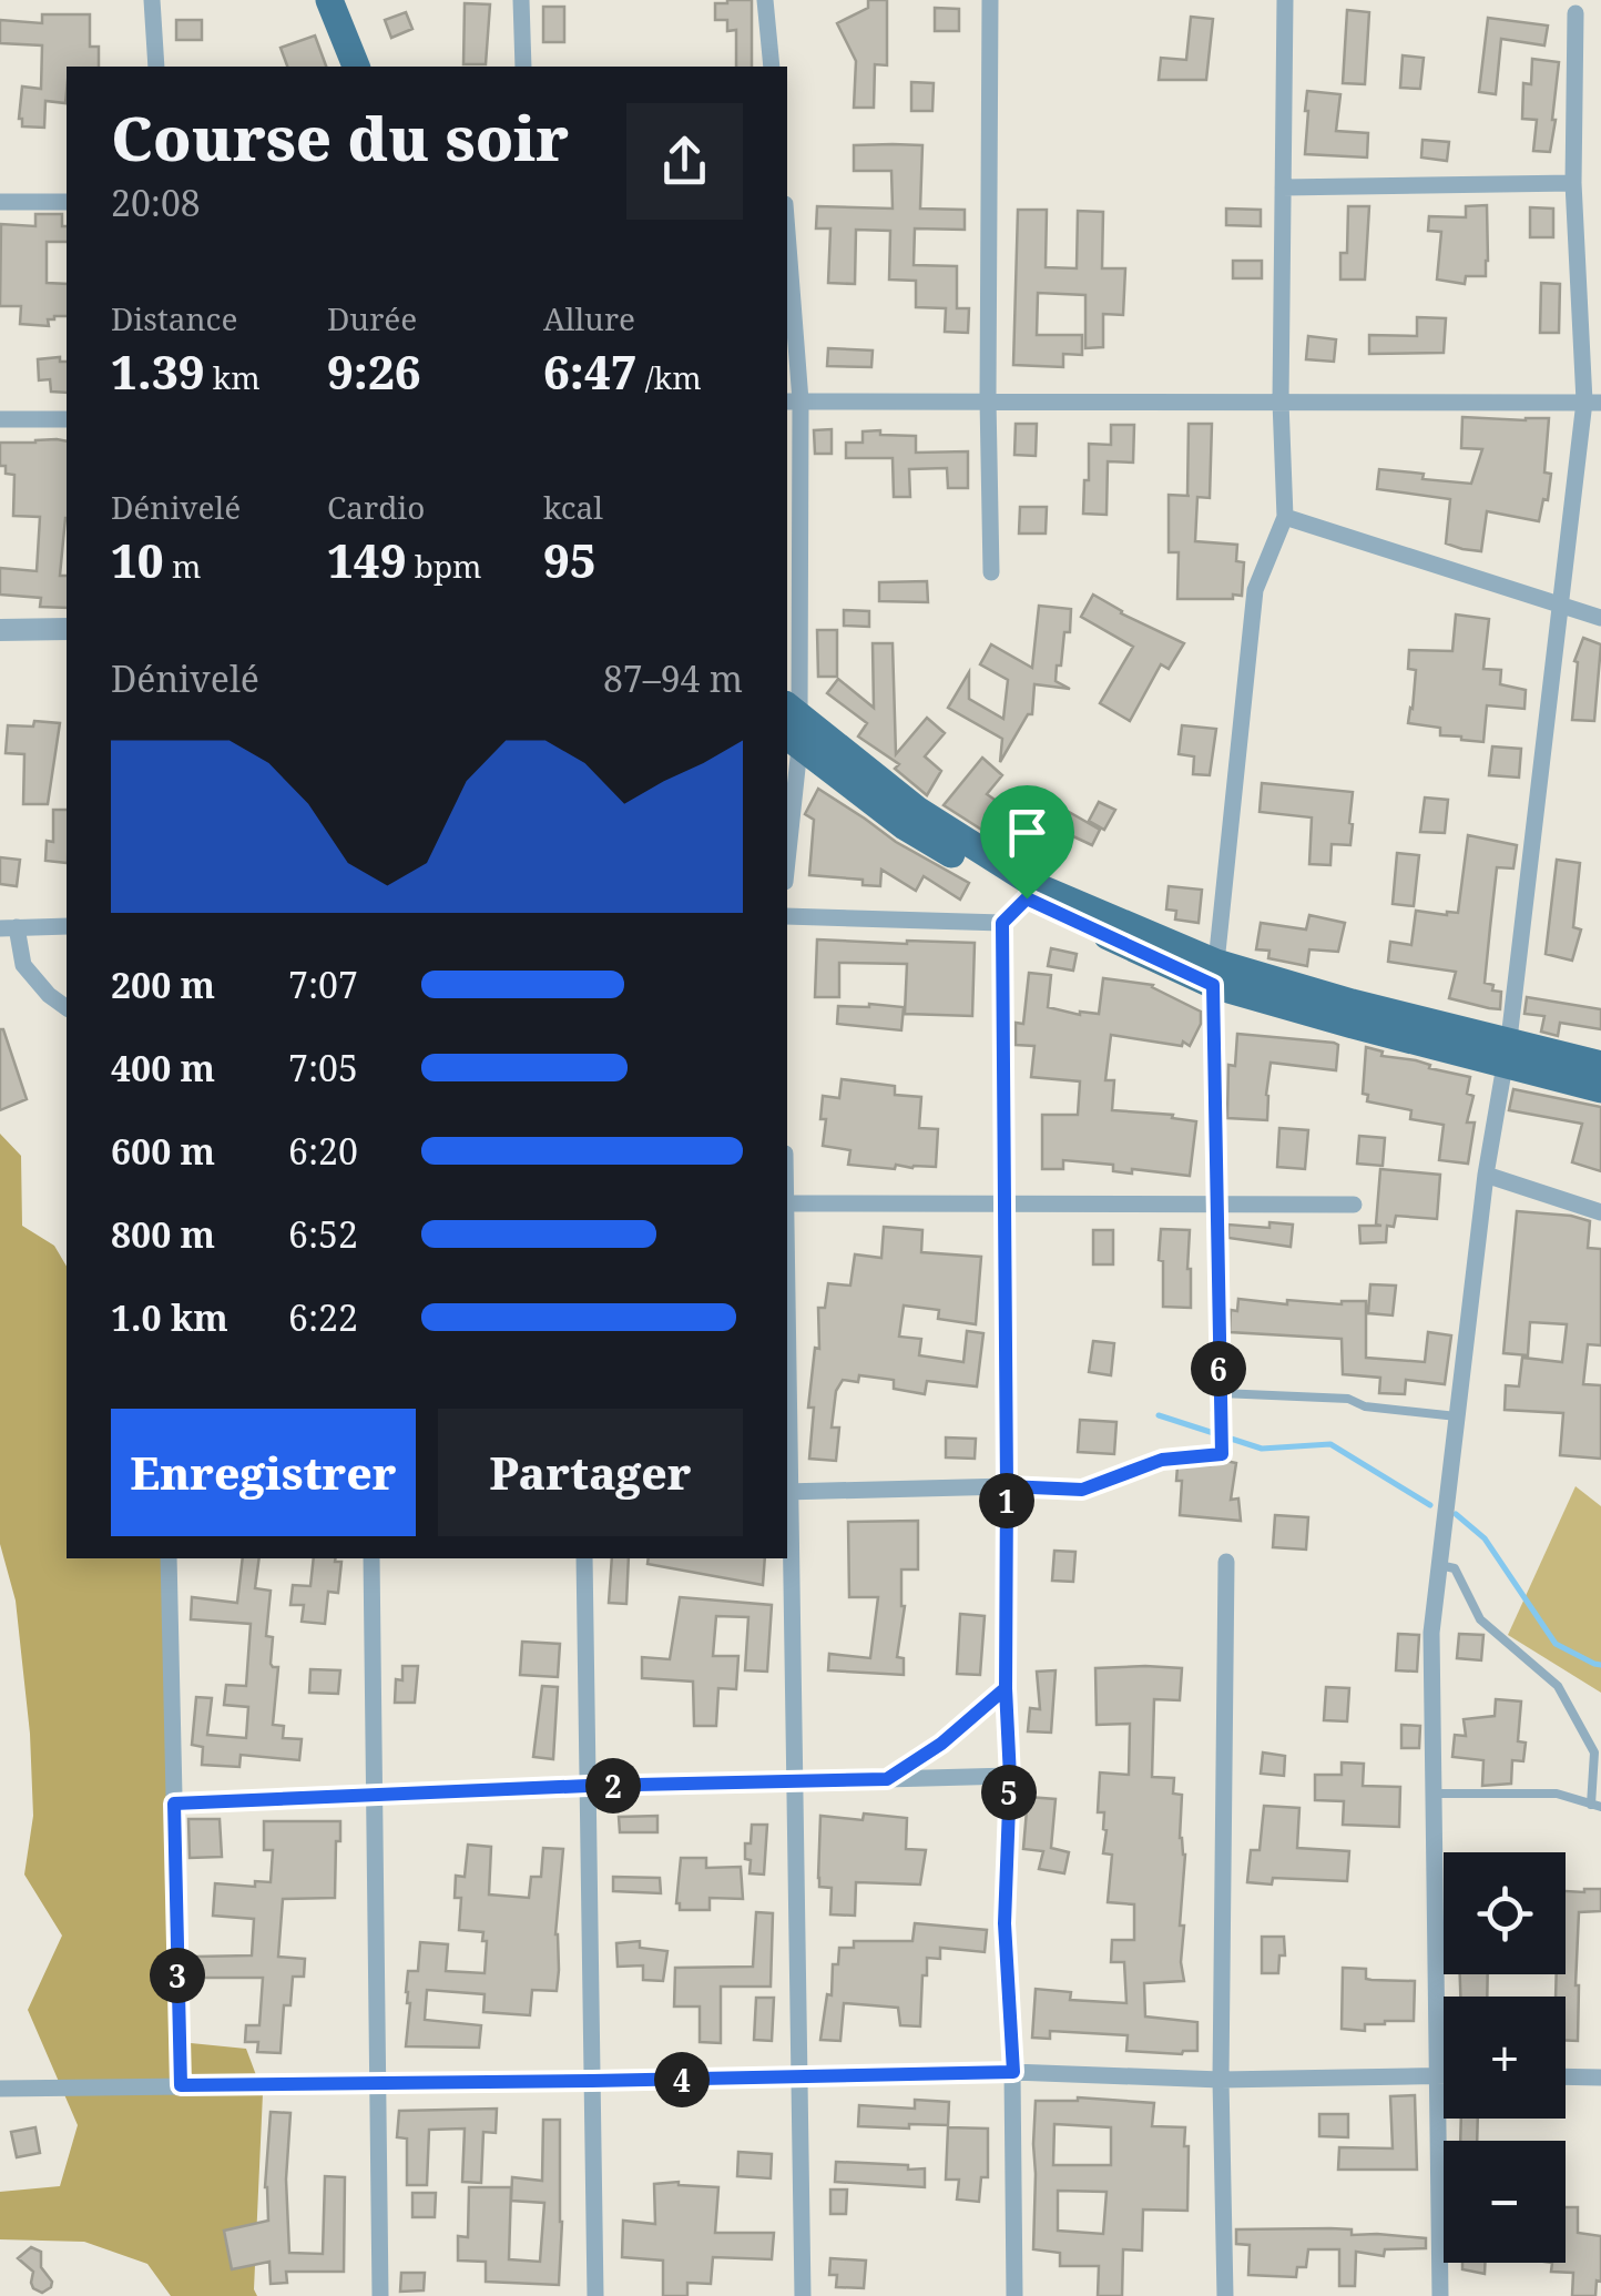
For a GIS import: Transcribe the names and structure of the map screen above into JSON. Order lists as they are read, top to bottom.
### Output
{
  "page": {
    "heading": ["Course du soir", "20:08"],
    "stats": [
      ["Distance", "1.39 km"],
      ["Durée", "9:26"],
      ["Allure", "6:47 /km"],
      ["Dénivelé", "10 m"],
      ["Cardio", "149 bpm"],
      ["kcal", "95"]
    ],
    "chart": ["Dénivelé", "87–94 m"],
    "list": [
      {
        "name": "200 m",
        "note": "7:07"
      },
      {
        "name": "400 m",
        "note": "7:05"
      },
      {
        "name": "600 m",
        "note": "6:20"
      },
      {
        "name": "800 m",
        "note": "6:52"
      },
      {
        "name": "1.0 km",
        "note": "6:22"
      }
    ],
    "pins": [
      "6",
      "1",
      "2",
      "5",
      "3",
      "4"
    ],
    "buttons": ["Enregistrer", "Partager"],
    "map_buttons": ["+", "−"]
  }
}
